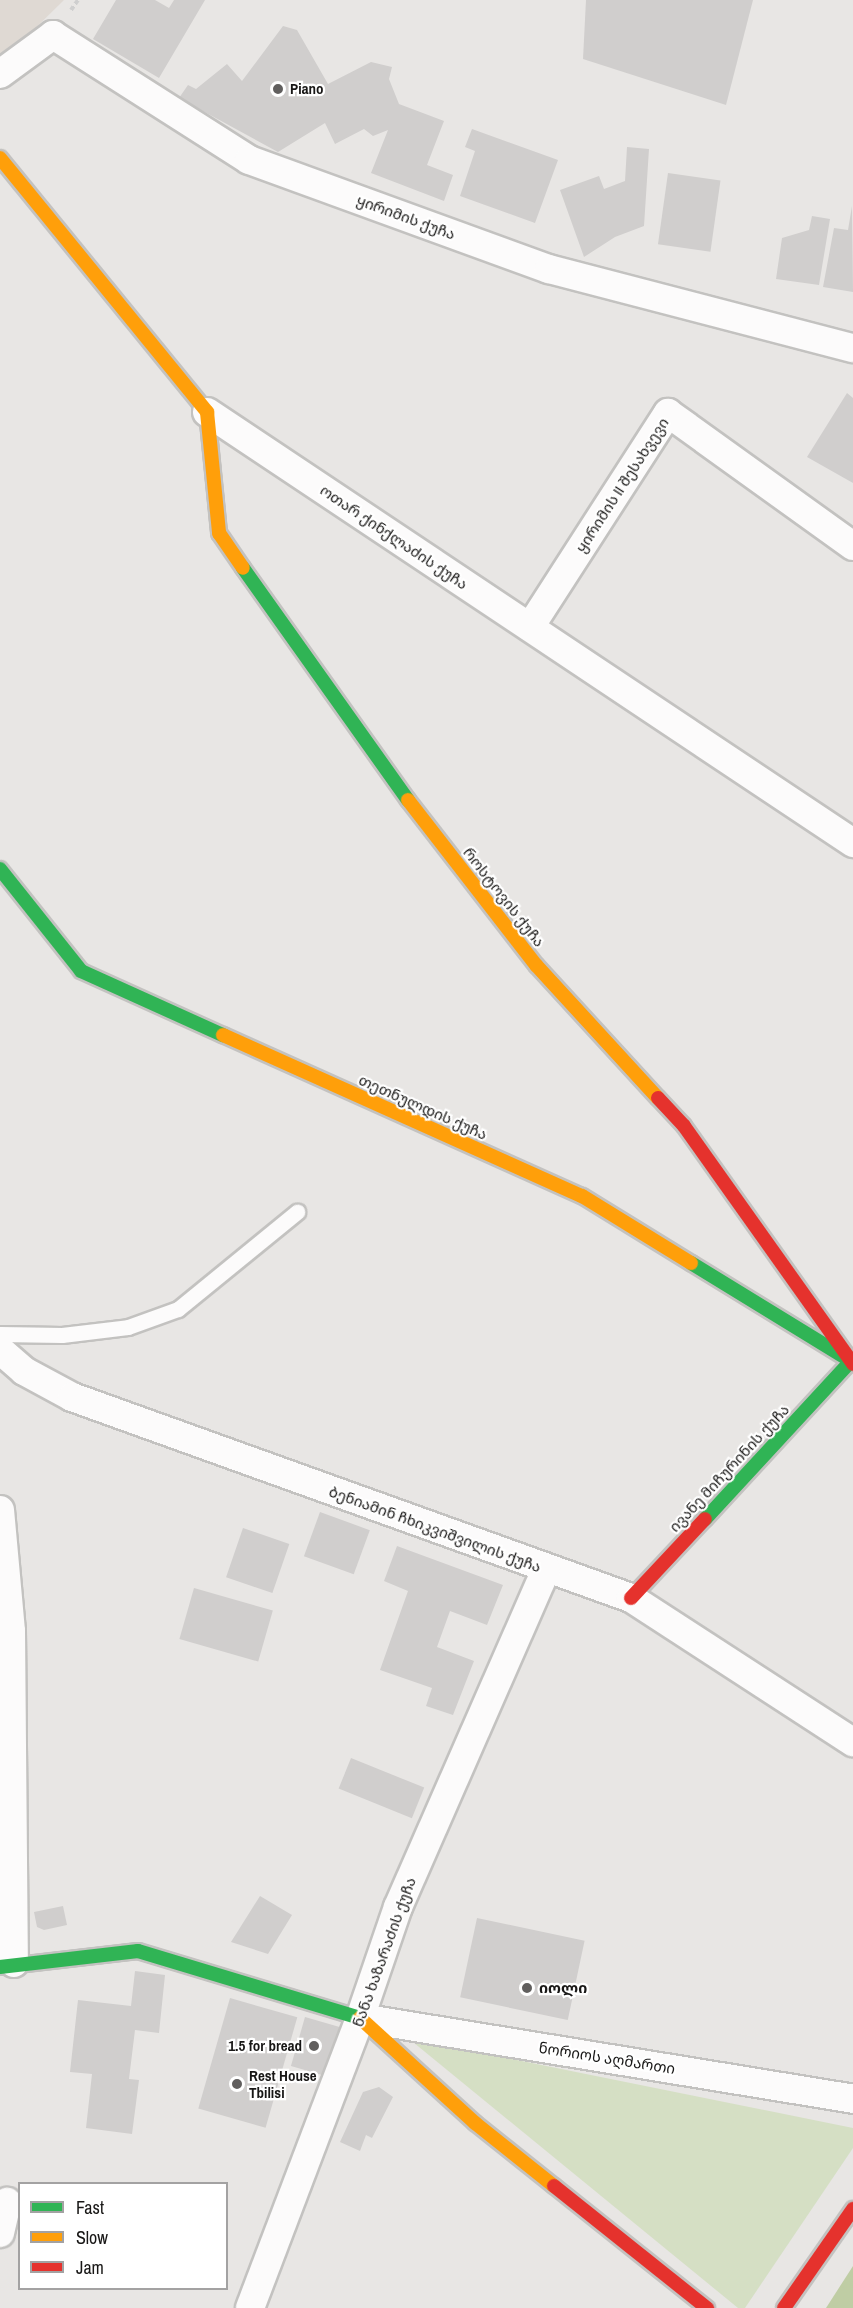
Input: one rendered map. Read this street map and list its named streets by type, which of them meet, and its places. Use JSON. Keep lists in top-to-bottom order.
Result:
{
  "streets": {
    "street": [
      "ყირიმის ქუჩა",
      "ყირიმის II შესახვევი",
      "ოთარ ქინქლაძის ქუჩა",
      "როსტოვის ქუჩა",
      "თეთნულდის ქუჩა",
      "ივანე მიჩურინის ქუჩა",
      "ბენიამინ ჩხიკვიშვილის ქუჩა",
      "ნანა ხაზარაძის ქუჩა",
      "ნორიოს აღმართი"
    ]
  },
  "crossings": [
    ["ყირიმის II შესახვევი", "ოთარ ქინქლაძის ქუჩა"],
    ["ოთარ ქინქლაძის ქუჩა", "როსტოვის ქუჩა"],
    ["როსტოვის ქუჩა", "თეთნულდის ქუჩა"],
    ["როსტოვის ქუჩა", "ივანე მიჩურინის ქუჩა"],
    ["თეთნულდის ქუჩა", "ივანე მიჩურინის ქუჩა"],
    ["ივანე მიჩურინის ქუჩა", "ბენიამინ ჩხიკვიშვილის ქუჩა"],
    ["ბენიამინ ჩხიკვიშვილის ქუჩა", "ნანა ხაზარაძის ქუჩა"],
    ["ნანა ხაზარაძის ქუჩა", "ნორიოს აღმართი"]
  ],
  "places": [
    "Piano",
    "იოლი",
    "1.5 for bread",
    "Rest House Tbilisi"
  ],
  "legend": ["Fast", "Slow", "Jam"]
}
